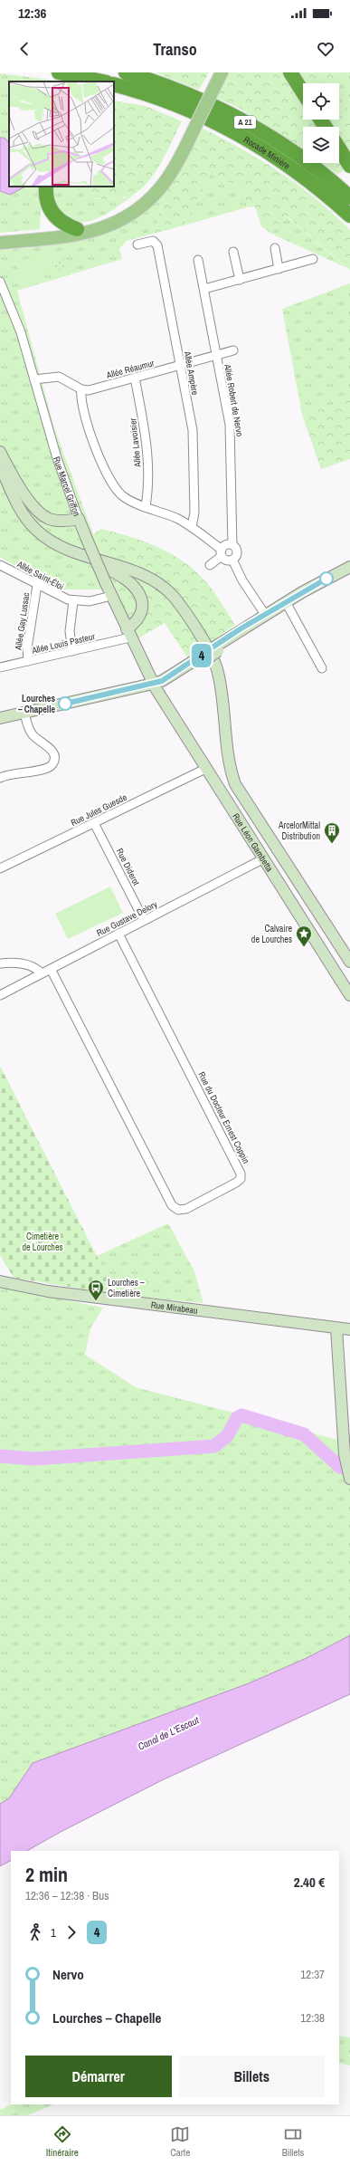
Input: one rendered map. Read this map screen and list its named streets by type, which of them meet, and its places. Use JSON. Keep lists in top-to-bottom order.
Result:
{
  "streets": {
    "highway": ["A 21", "Rocade Minière"],
    "street": [
      "Allée Réaumur",
      "Allée Ampère",
      "Allée Robert de Nervo",
      "Allée Lavoisier",
      "Rue Marcel Griffon",
      "Allée Saint-Éloi",
      "Allée Gay Lussac",
      "Allée Louis Pasteur",
      "Rue Jules Guesde",
      "Rue Léon Gambetta",
      "Rue Diderot",
      "Rue Gustave Delory",
      "Rue du Docteur Ernest Coppin",
      "Rue Mirabeau"
    ]
  },
  "crossings": [
    ["Allée Réaumur", "Allée Ampère"],
    ["Allée Réaumur", "Allée Robert de Nervo"],
    ["Allée Réaumur", "Allée Lavoisier"],
    ["Rue Marcel Griffon", "Allée Saint-Éloi"],
    ["Rue Marcel Griffon", "Allée Louis Pasteur"],
    ["Rue Marcel Griffon", "Rue Léon Gambetta"],
    ["Allée Saint-Éloi", "Allée Gay Lussac"],
    ["Allée Gay Lussac", "Allée Louis Pasteur"],
    ["Rue Jules Guesde", "Rue Léon Gambetta"],
    ["Rue Jules Guesde", "Rue Diderot"],
    ["Rue Léon Gambetta", "Rue Gustave Delory"],
    ["Rue Diderot", "Rue Gustave Delory"],
    ["Rue Gustave Delory", "Rue du Docteur Ernest Coppin"]
  ],
  "water": ["Canal de L'Escaut"],
  "parks": ["Cimetière de Lourches"],
  "places": {
    "other": ["Lourches – Chapelle"],
    "building": ["ArcelorMittal Distribution"],
    "place": ["Calvaire de Lourches"],
    "bus stop": ["Lourches – Cimetière"]
  },
  "lines": ["bus line 4"],
  "page": {
    "status": "12:36",
    "header": "Transo",
    "on_map": "4",
    "heading": ["2 min", "12:36 – 12:38 · Bus", "2.40 €"],
    "legs": ["1", "4"],
    "list": [
      {
        "name": "Nervo",
        "value": "12:37"
      },
      {
        "name": "Lourches – Chapelle",
        "value": "12:38"
      }
    ],
    "buttons": ["Démarrer", "Billets"],
    "tabs": ["Itinéraire", "Carte", "Billets"]
  }
}
